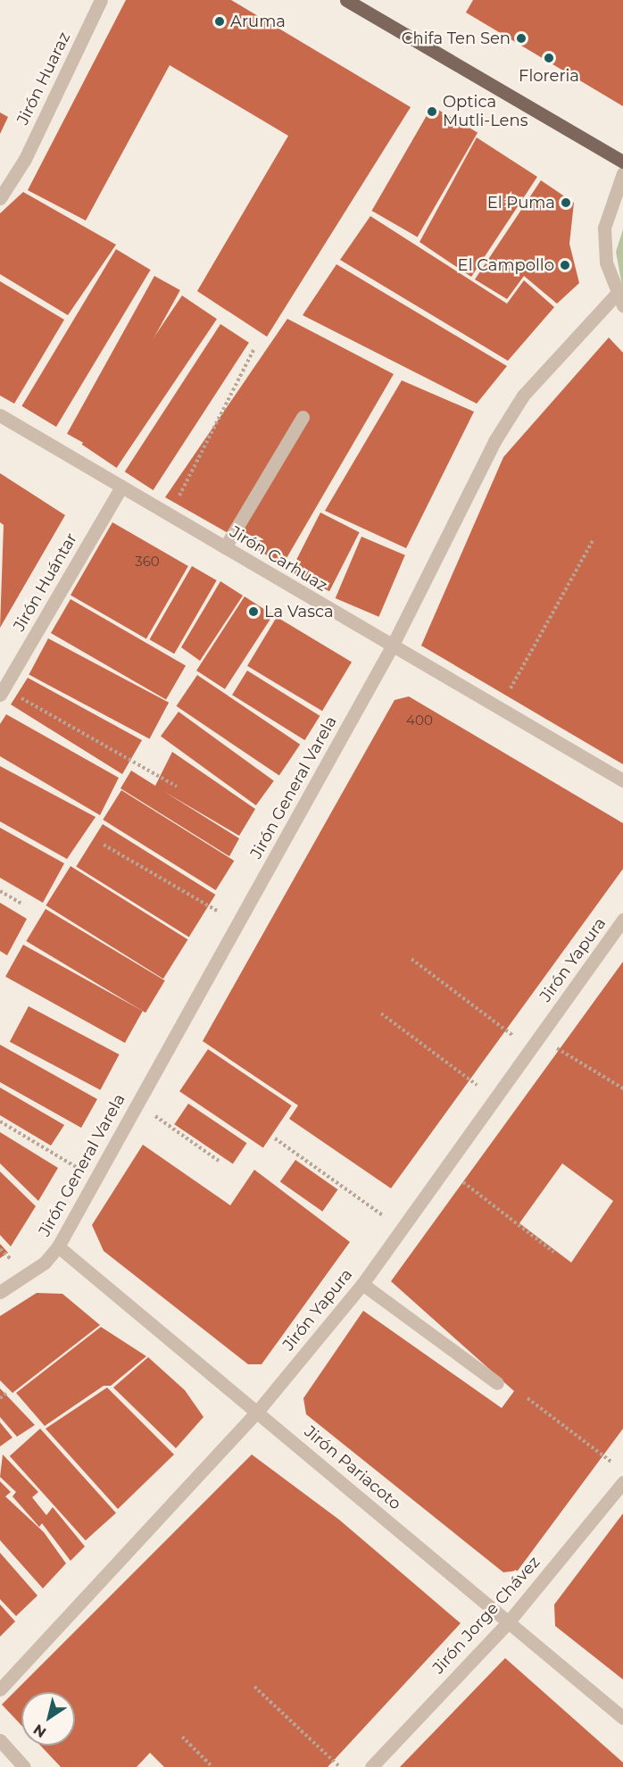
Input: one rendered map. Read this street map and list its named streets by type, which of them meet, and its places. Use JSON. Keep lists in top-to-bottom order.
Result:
{
  "streets": {
    "street": [
      "Jirón Huaraz",
      "Jirón Carhuaz",
      "Jirón Huántar",
      "Jirón General Varela",
      "Jirón Yapura",
      "Jirón Pariacoto",
      "Jirón Jorge Chávez"
    ]
  },
  "crossings": [
    ["Jirón Carhuaz", "Jirón Huántar"],
    ["Jirón Carhuaz", "Jirón General Varela"],
    ["Jirón General Varela", "Jirón Pariacoto"],
    ["Jirón Yapura", "Jirón Pariacoto"],
    ["Jirón Pariacoto", "Jirón Jorge Chávez"]
  ],
  "places": [
    "Aruma",
    "Chifa Ten Sen",
    "Floreria",
    "Optica Mutli-Lens",
    "El Puma",
    "El Campollo",
    "La Vasca"
  ],
  "house_numbers": ["360", "400"],
  "north": "bottom left"
}
